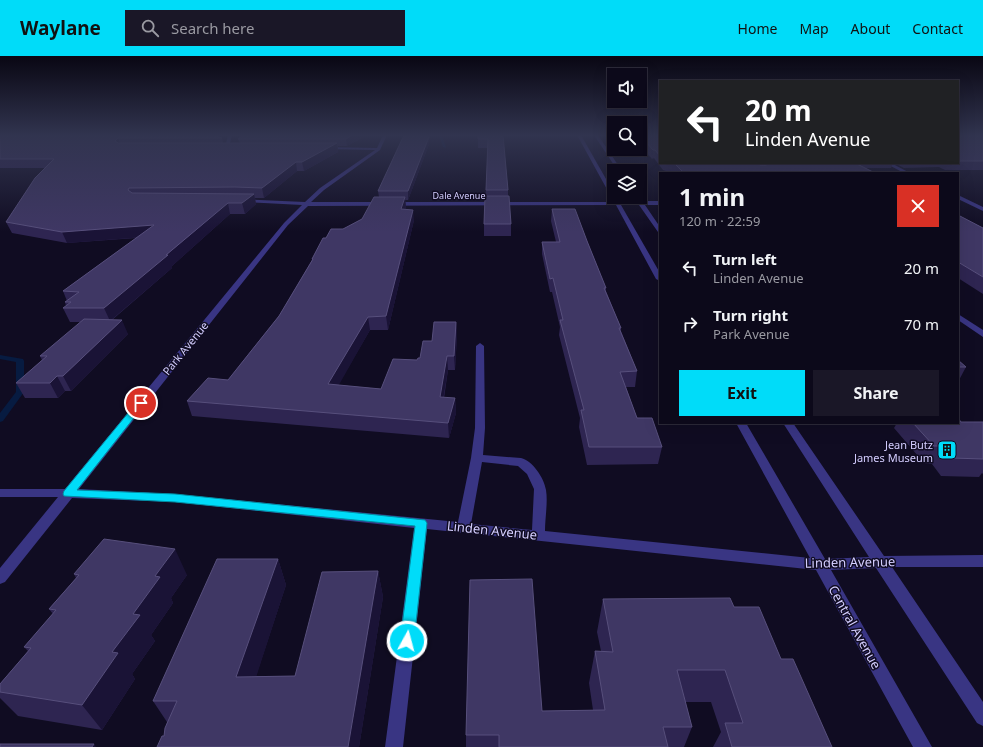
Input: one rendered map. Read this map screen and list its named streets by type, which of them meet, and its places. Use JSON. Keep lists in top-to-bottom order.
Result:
{
  "streets": {
    "street": [
      "Dale Avenue",
      "Park Avenue",
      "Linden Avenue",
      "Central Avenue"
    ]
  },
  "crossings": [
    ["Dale Avenue", "Park Avenue"],
    ["Park Avenue", "Linden Avenue"],
    ["Linden Avenue", "Central Avenue"]
  ],
  "places": {
    "building": ["Jean Butz James Museum"]
  },
  "page": {
    "header": "Waylane",
    "search": "Search here",
    "nav": [
      "Home",
      "Map",
      "About",
      "Contact"
    ],
    "turn": ["20 m", "Linden Avenue"],
    "heading": ["1 min", "120 m · 22:59"],
    "list": [
      {
        "name": "Turn left",
        "note": "Linden Avenue",
        "value": "20 m"
      },
      {
        "name": "Turn right",
        "note": "Park Avenue",
        "value": "70 m"
      }
    ],
    "buttons": ["Exit", "Share"]
  }
}
